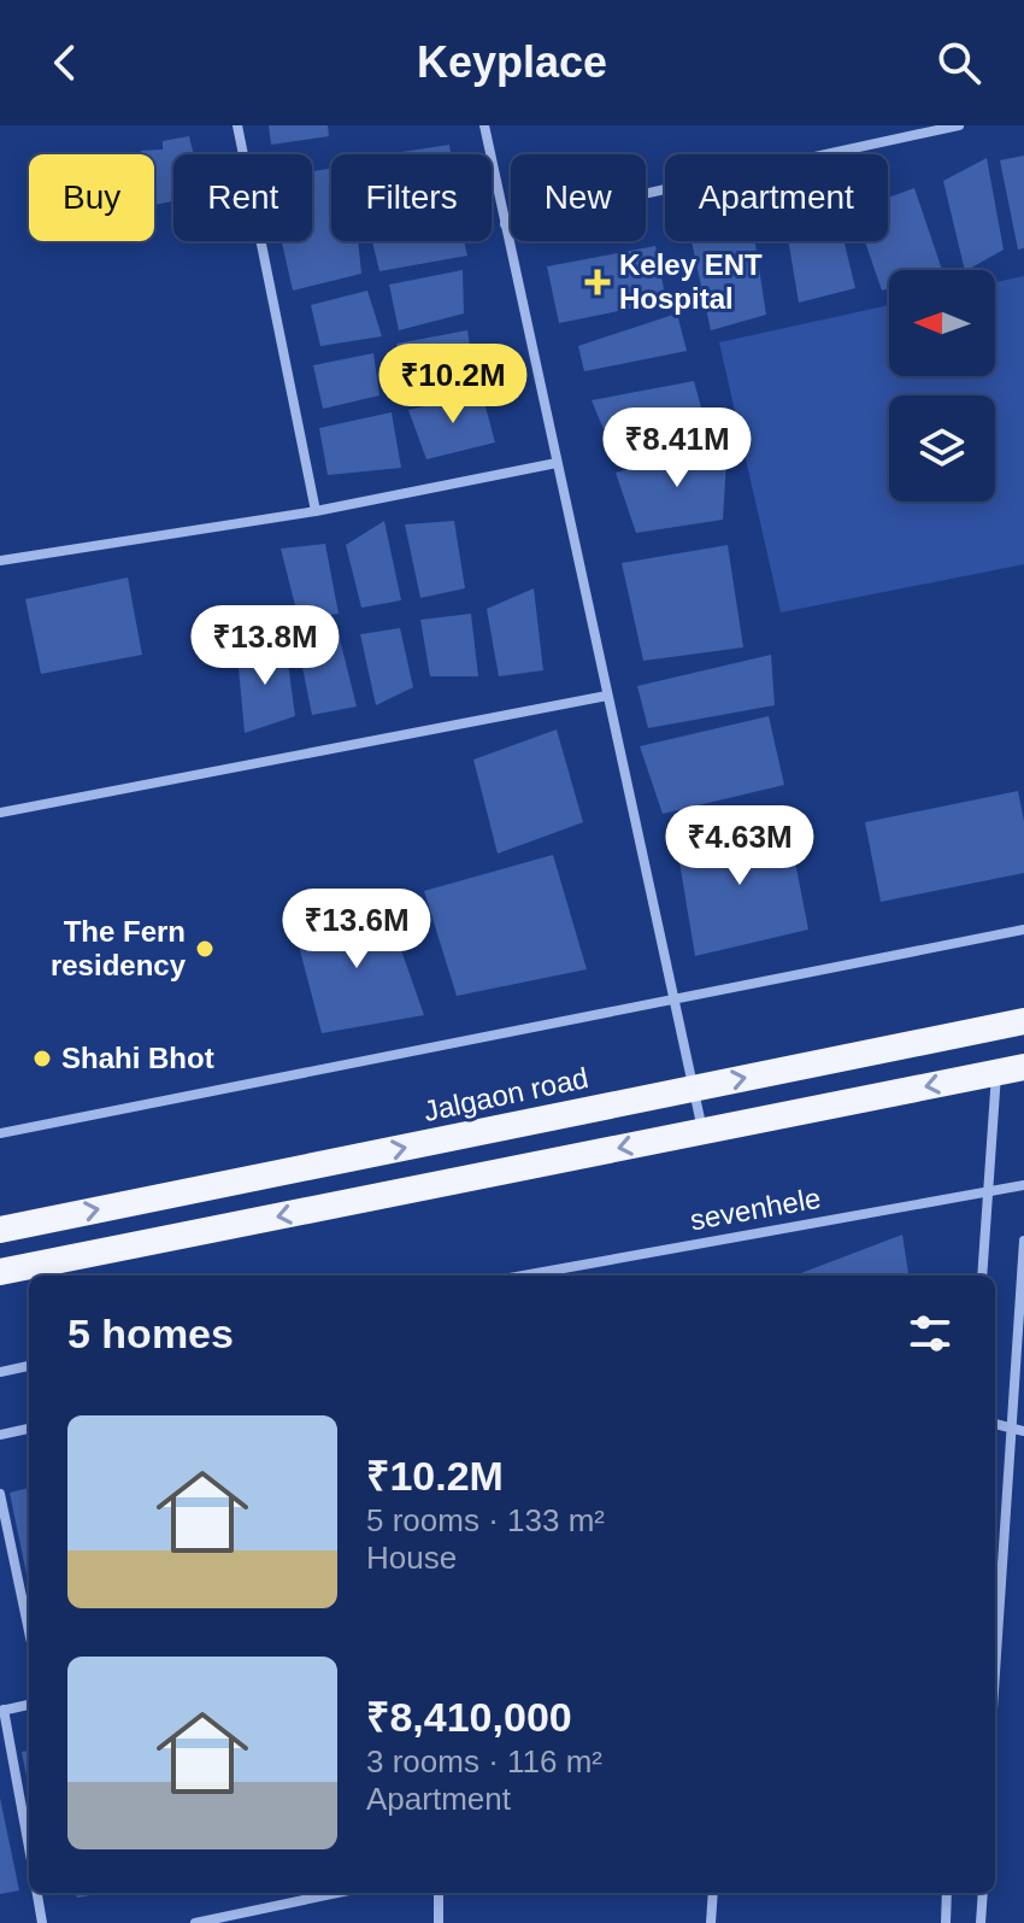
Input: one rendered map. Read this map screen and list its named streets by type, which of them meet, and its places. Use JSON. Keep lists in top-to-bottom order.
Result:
{
  "streets": {
    "highway": ["Jalgaon road"],
    "street": ["sevenhele"]
  },
  "places": {
    "health": ["Keley ENT Hospital"],
    "other": ["The Fern residency", "Shahi Bhot"]
  },
  "north": "left",
  "page": {
    "header": "Keyplace",
    "chip": [
      "Buy",
      "Rent",
      "Filters",
      "New",
      "Apartment"
    ],
    "price": [
      "₹10.2M",
      "₹8.41M",
      "₹13.8M",
      "₹4.63M",
      "₹13.6M"
    ],
    "heading": "5 homes",
    "list": [
      {
        "name": "₹10.2M",
        "note": "5 rooms · 133 m² · House"
      },
      {
        "name": "₹8,410,000",
        "note": "3 rooms · 116 m² · Apartment"
      }
    ]
  }
}
